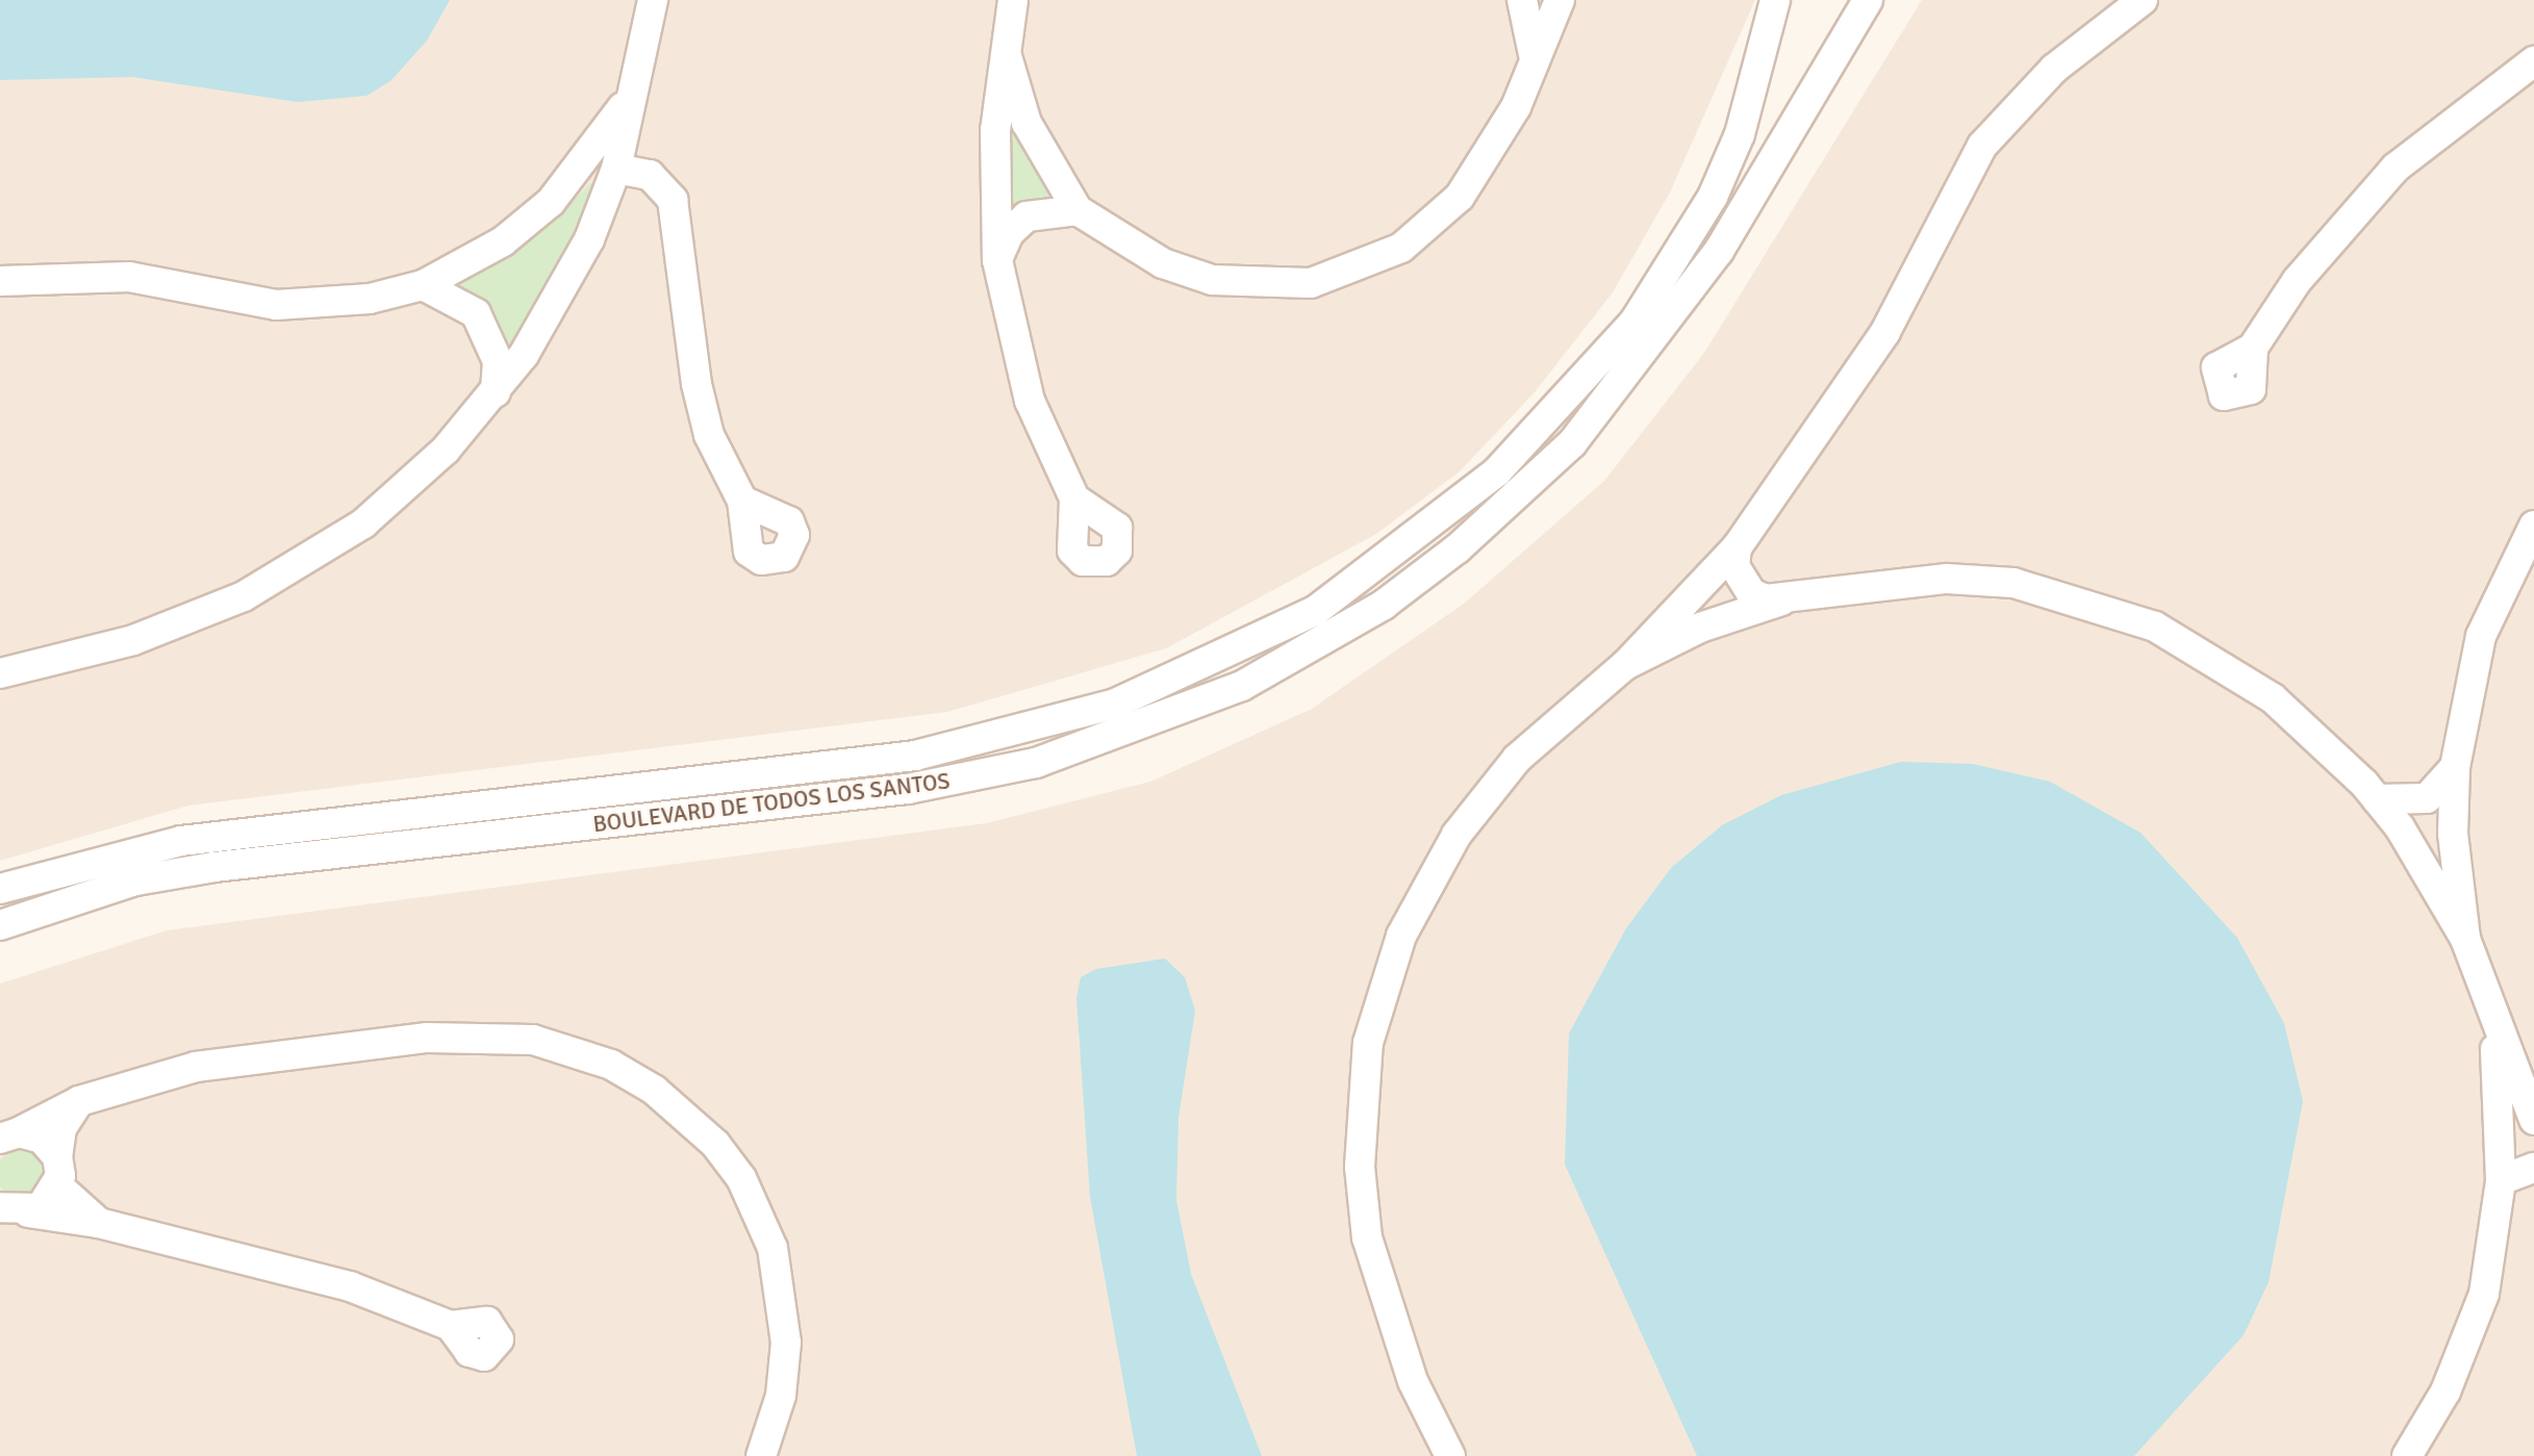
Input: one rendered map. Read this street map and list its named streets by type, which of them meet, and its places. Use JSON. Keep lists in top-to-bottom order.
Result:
{
  "streets": {
    "street": ["BOULEVARD DE TODOS LOS SANTOS"]
  }
}
